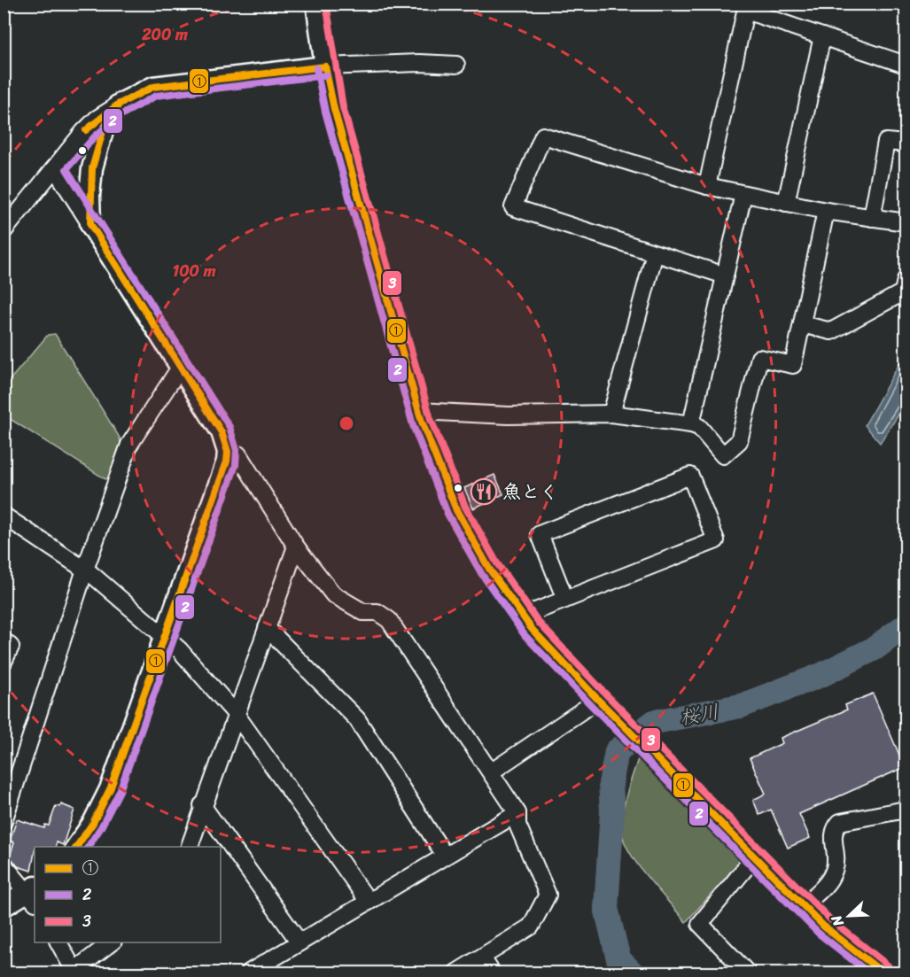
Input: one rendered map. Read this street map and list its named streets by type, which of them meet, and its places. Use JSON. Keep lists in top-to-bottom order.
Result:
{
  "water": ["桜川"],
  "places": {
    "restaurant": ["魚とく"]
  },
  "lines": ["transit line 3", "transit line ①", "transit line 2"],
  "legend": ["①", "2", "3"],
  "north": "bottom left",
  "rings": ["200 m", "100 m"]
}
